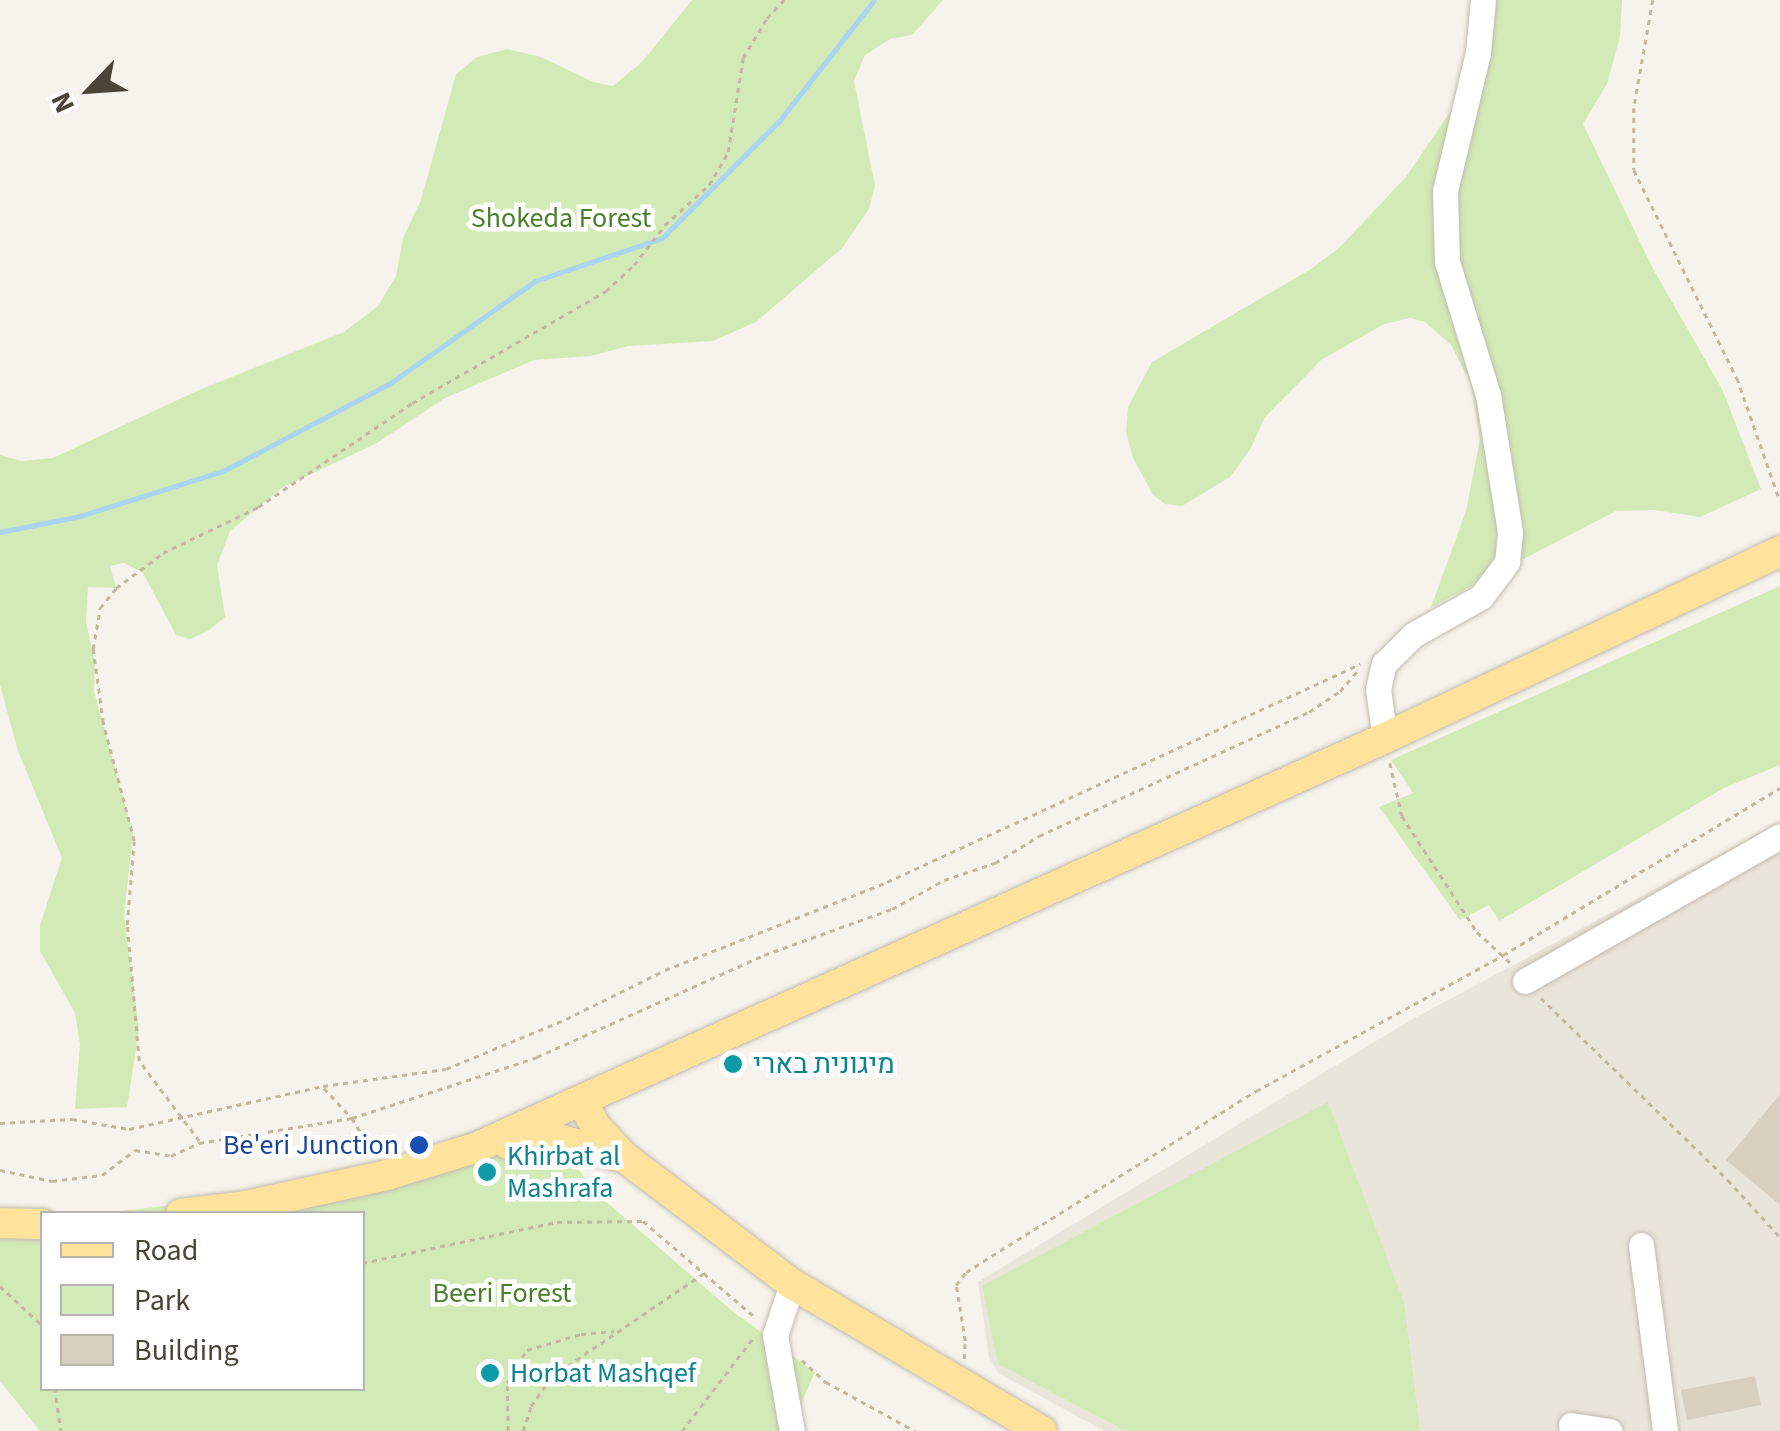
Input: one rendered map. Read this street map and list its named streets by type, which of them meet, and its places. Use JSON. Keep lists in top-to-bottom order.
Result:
{
  "parks": ["Shokeda Forest", "Beeri Forest"],
  "places": [
    "מיגונית בארי",
    "Be'eri Junction",
    "Khirbat al Mashrafa",
    "Horbat Mashqef"
  ],
  "legend": ["Road", "Park", "Building"],
  "north": "bottom left"
}
